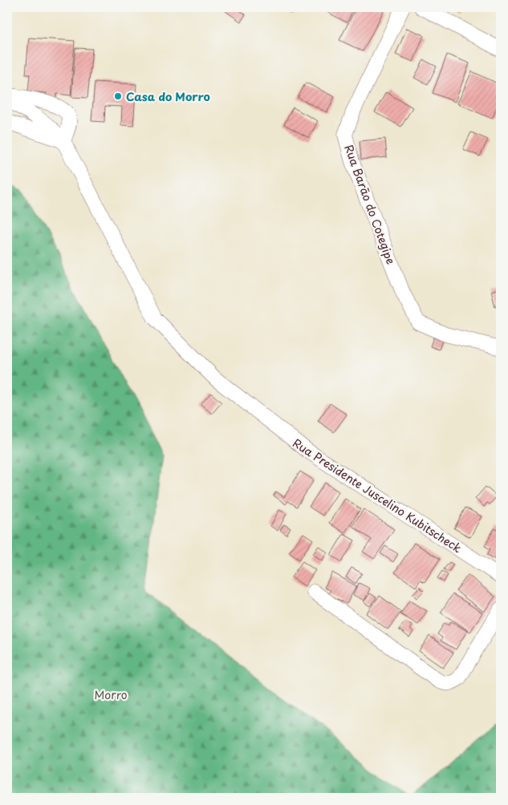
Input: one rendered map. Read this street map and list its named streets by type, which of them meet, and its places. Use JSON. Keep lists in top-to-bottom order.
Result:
{
  "streets": {
    "street": ["Rua Barão do Cotegipe", "Rua Presidente Juscelino Kubitscheck"]
  },
  "parks": ["Morro"],
  "places": ["Casa do Morro"]
}
